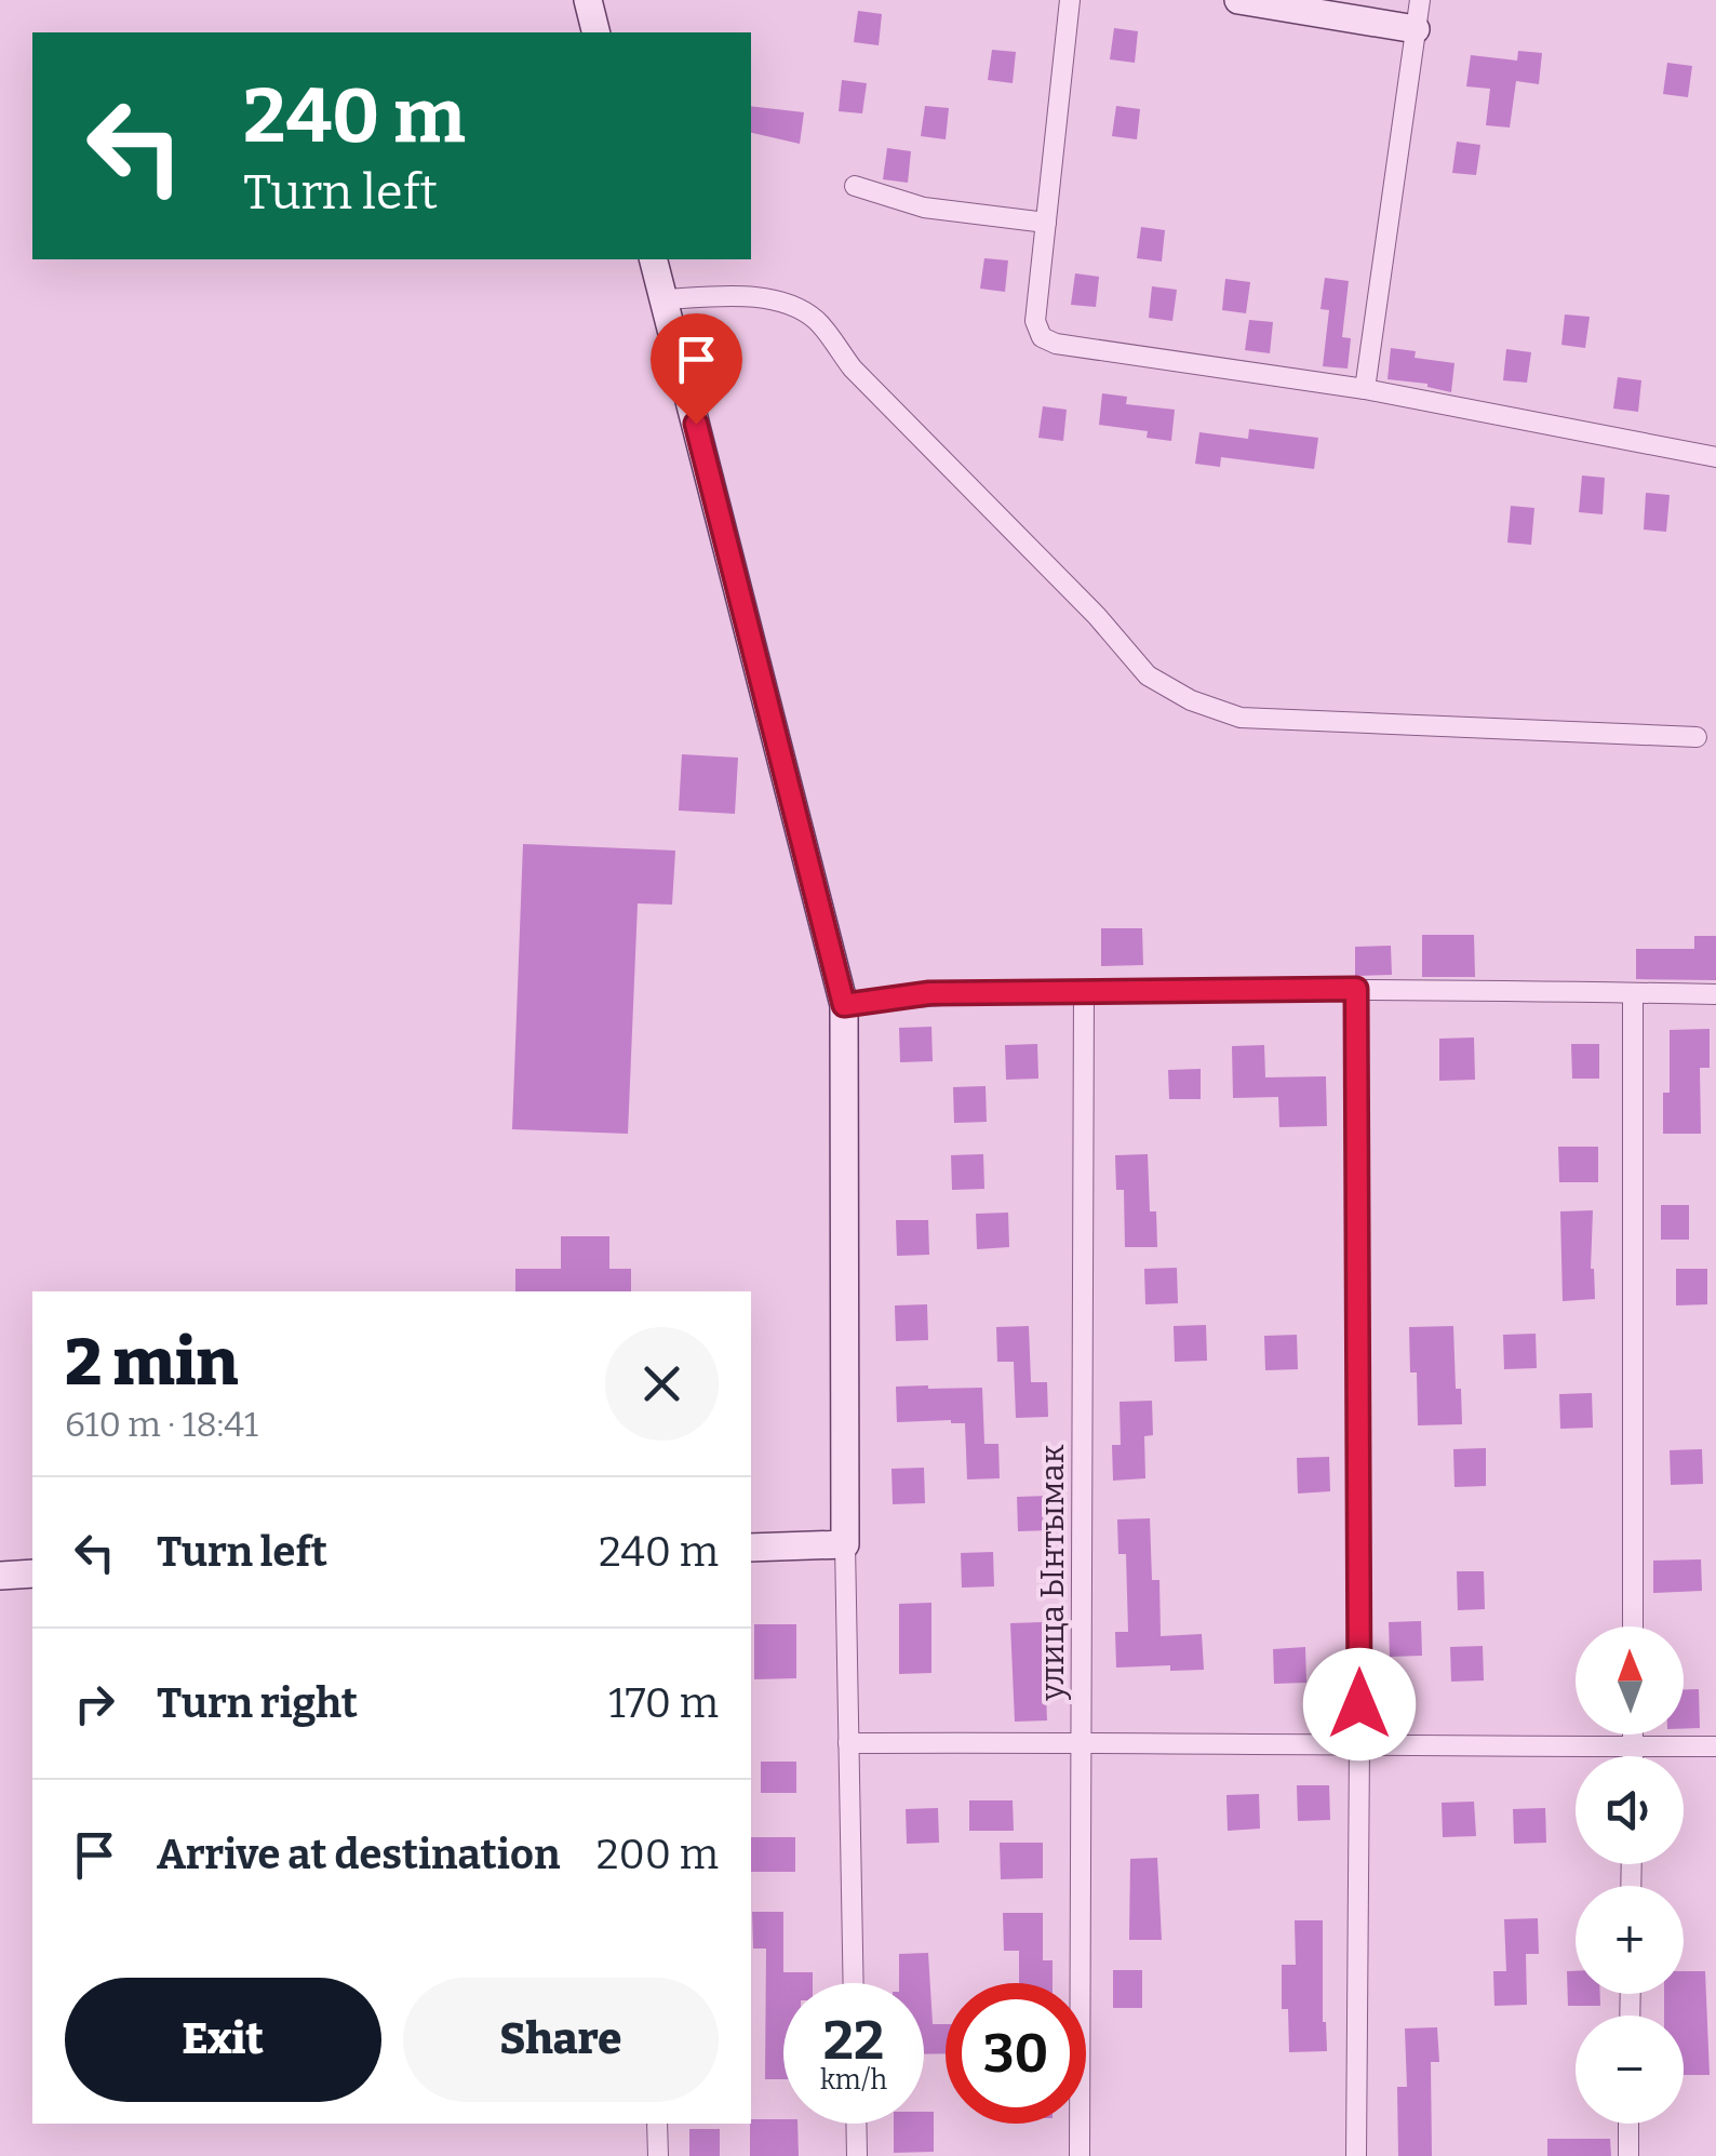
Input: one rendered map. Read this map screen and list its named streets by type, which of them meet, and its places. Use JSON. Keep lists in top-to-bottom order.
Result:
{
  "streets": {
    "street": ["улица Ынтымак"]
  },
  "north": "top",
  "page": {
    "turn": ["240 m", "Turn left"],
    "heading": ["2 min", "610 m · 18:41"],
    "list": [
      {
        "name": "Turn left",
        "value": "240 m"
      },
      {
        "name": "Turn right",
        "value": "170 m"
      },
      {
        "name": "Arrive at destination",
        "value": "200 m"
      }
    ],
    "map_buttons": ["+", "−"],
    "buttons": ["Exit", "Share"],
    "speed": "22 km/h",
    "limit": "30"
  }
}
